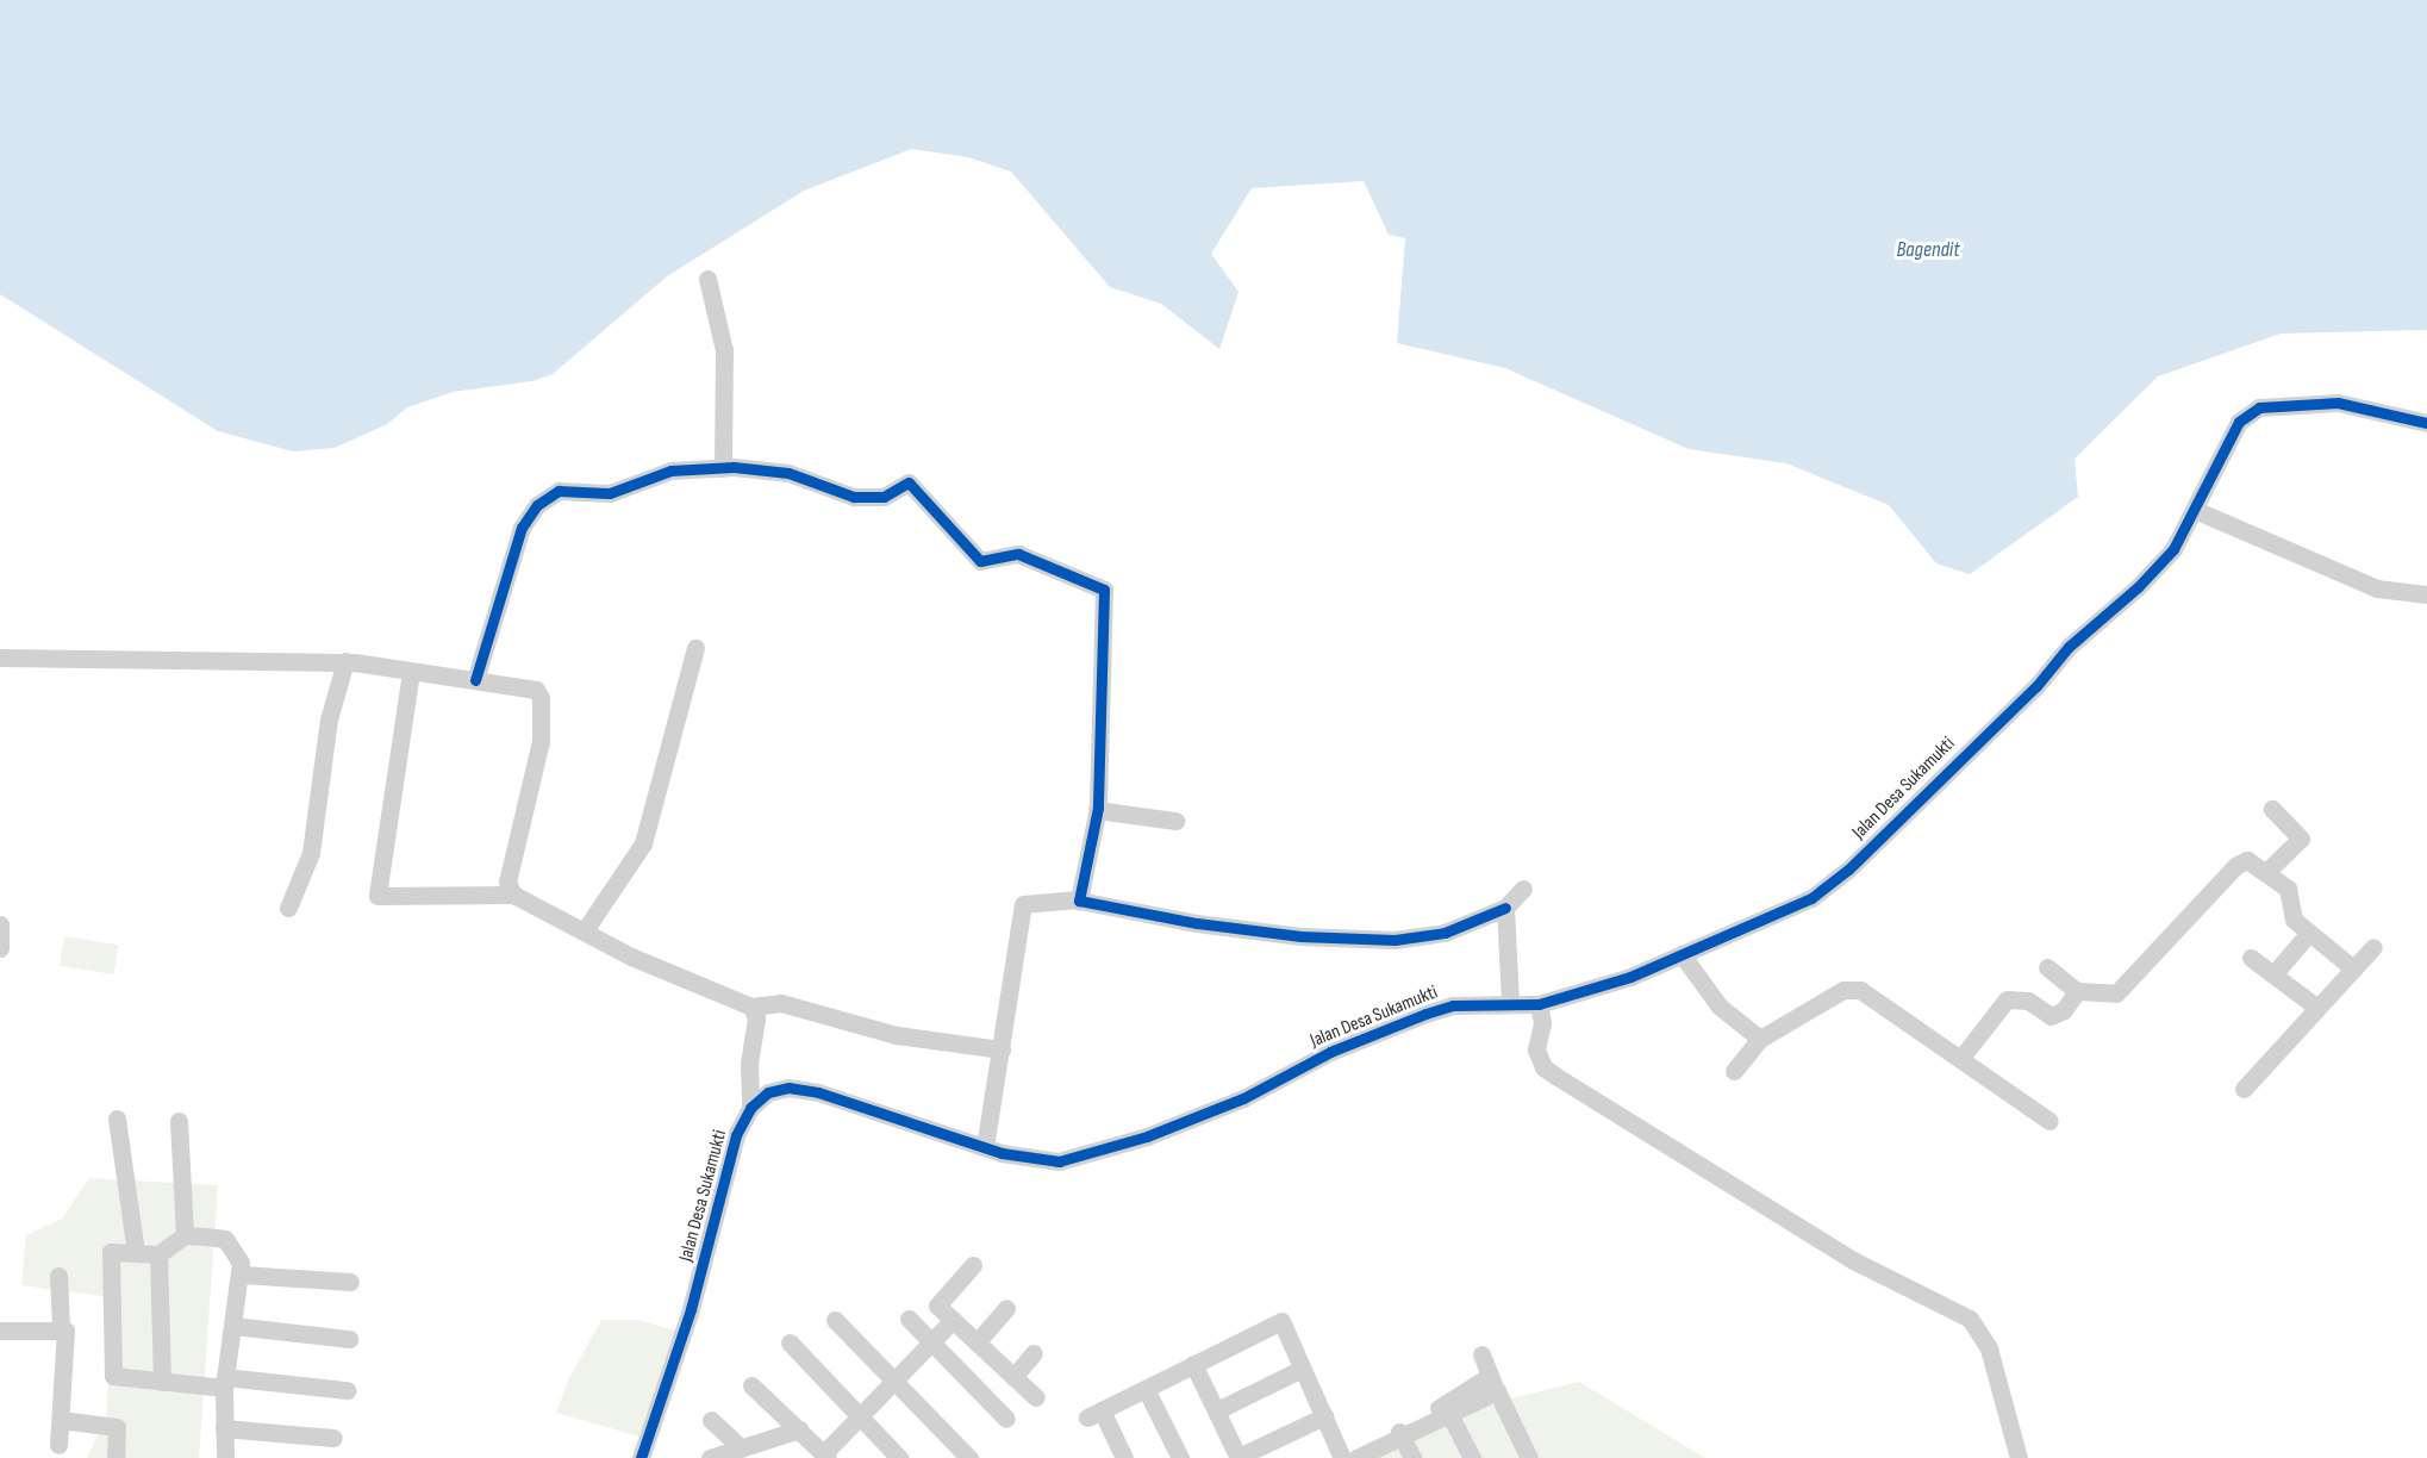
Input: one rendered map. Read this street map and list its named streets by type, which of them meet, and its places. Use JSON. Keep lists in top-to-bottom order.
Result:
{
  "streets": {
    "street": ["Jalan Desa Sukamukti"]
  },
  "water": ["Bagendit"]
}
